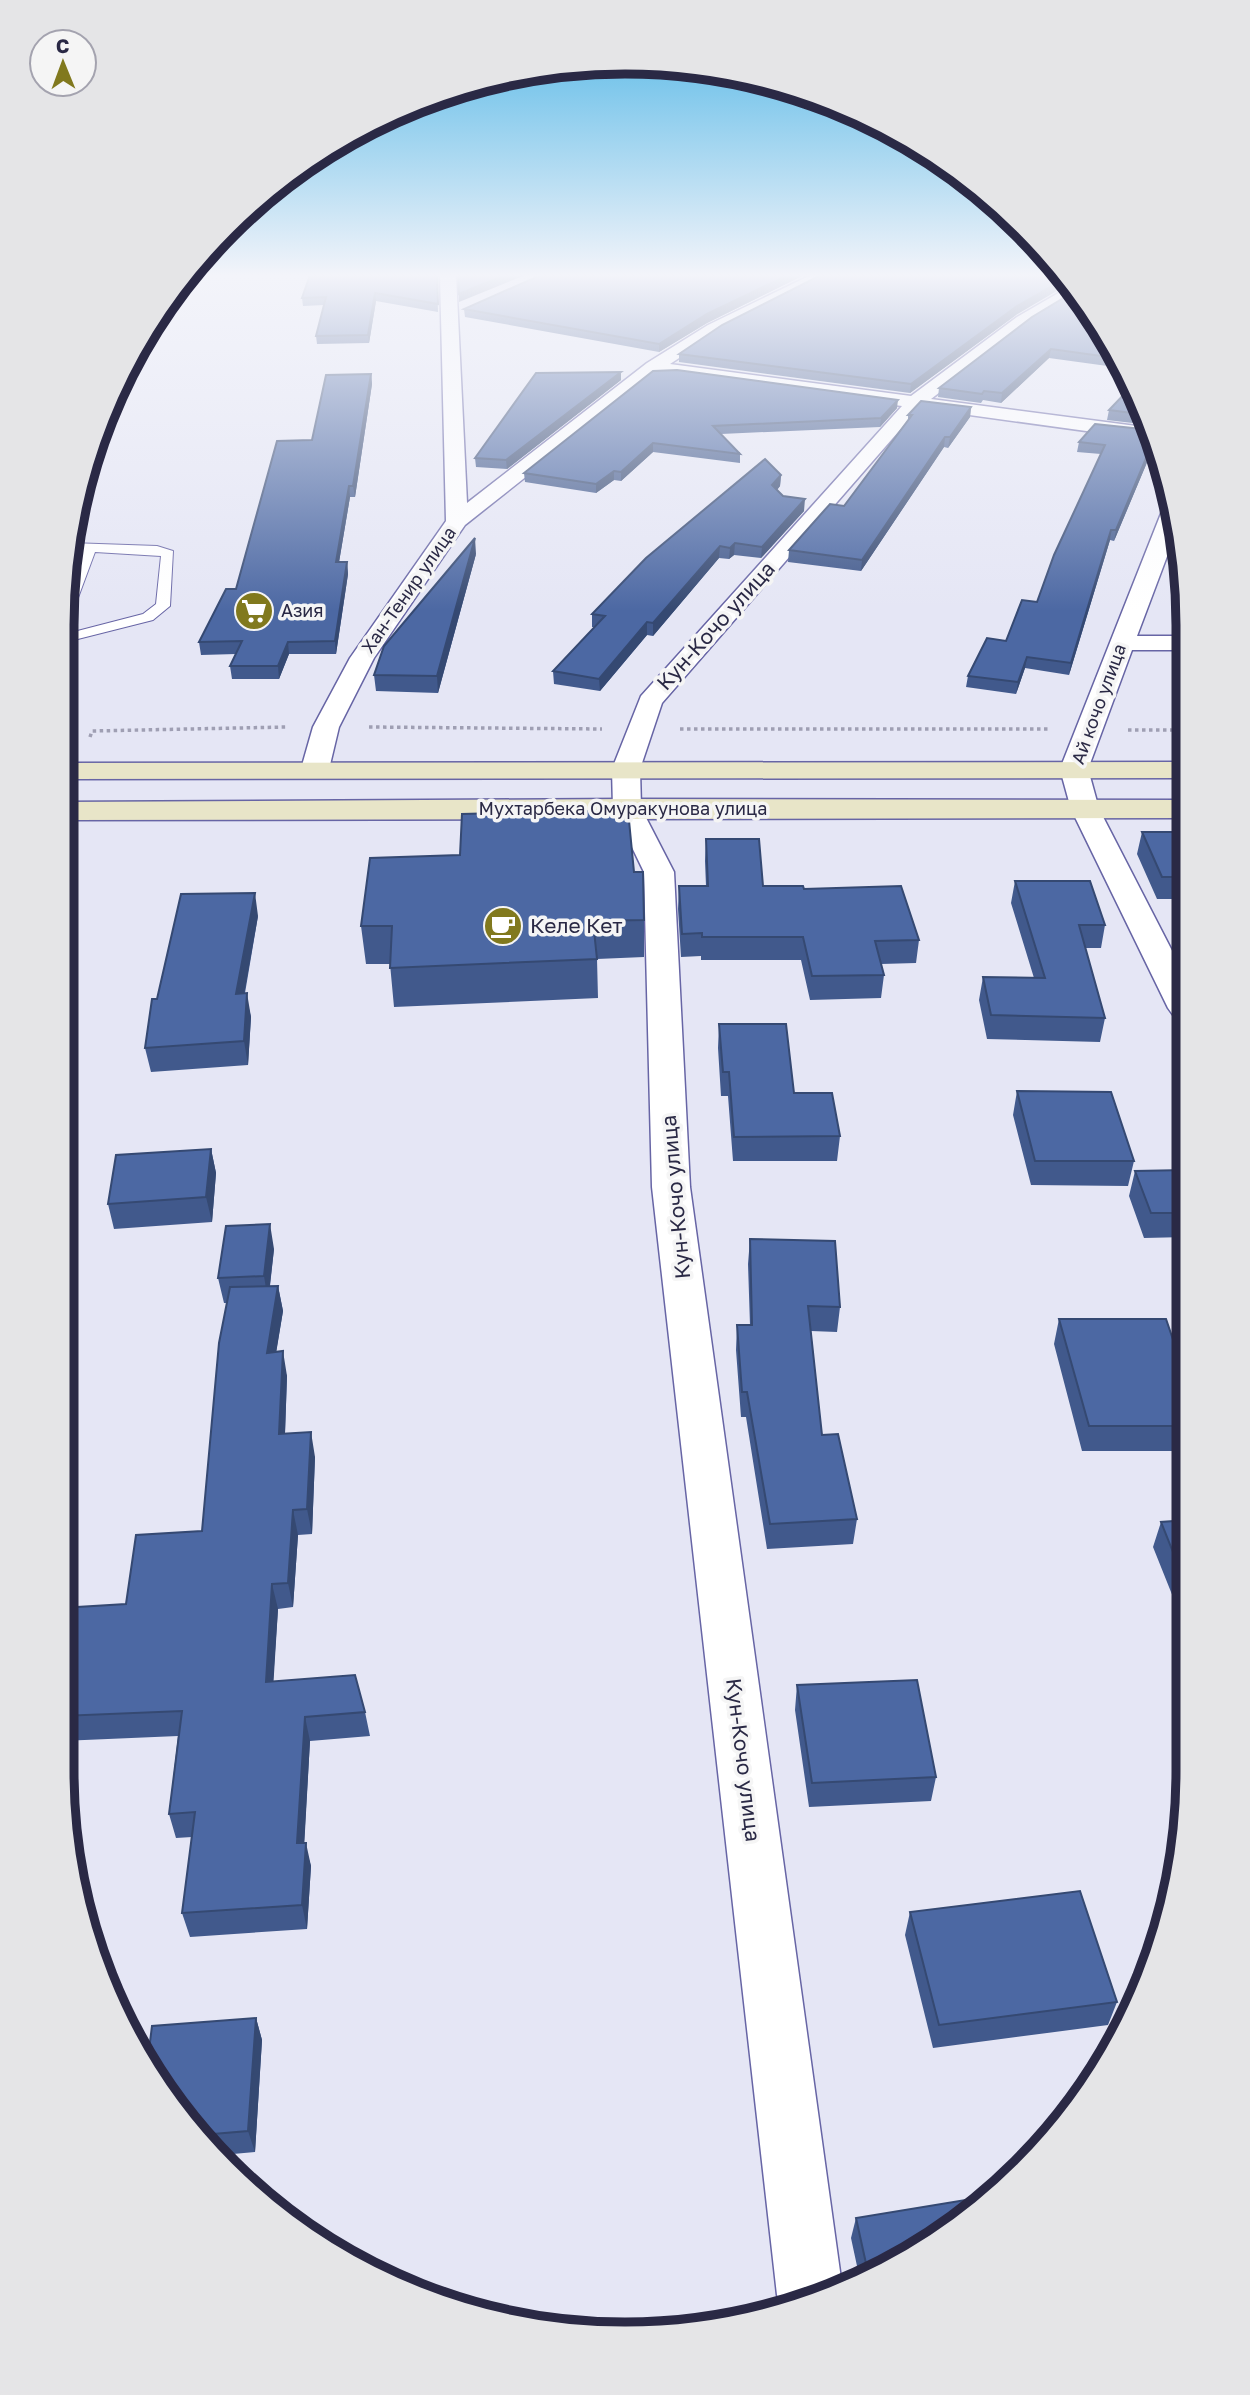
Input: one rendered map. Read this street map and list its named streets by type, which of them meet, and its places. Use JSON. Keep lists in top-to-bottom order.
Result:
{
  "streets": {
    "main road": ["Мухтарбека Омуракунова улица"],
    "street": ["Хан-Тенир улица", "Кун-Кочо улица", "Ай кочо улица"]
  },
  "crossings": [
    ["Хан-Тенир улица", "Мухтарбека Омуракунова улица"],
    ["Кун-Кочо улица", "Мухтарбека Омуракунова улица"],
    ["Ай кочо улица", "Мухтарбека Омуракунова улица"]
  ],
  "places": {
    "supermarket": ["Азия"],
    "cafe": ["Келе Кет"]
  },
  "north": "top"
}
